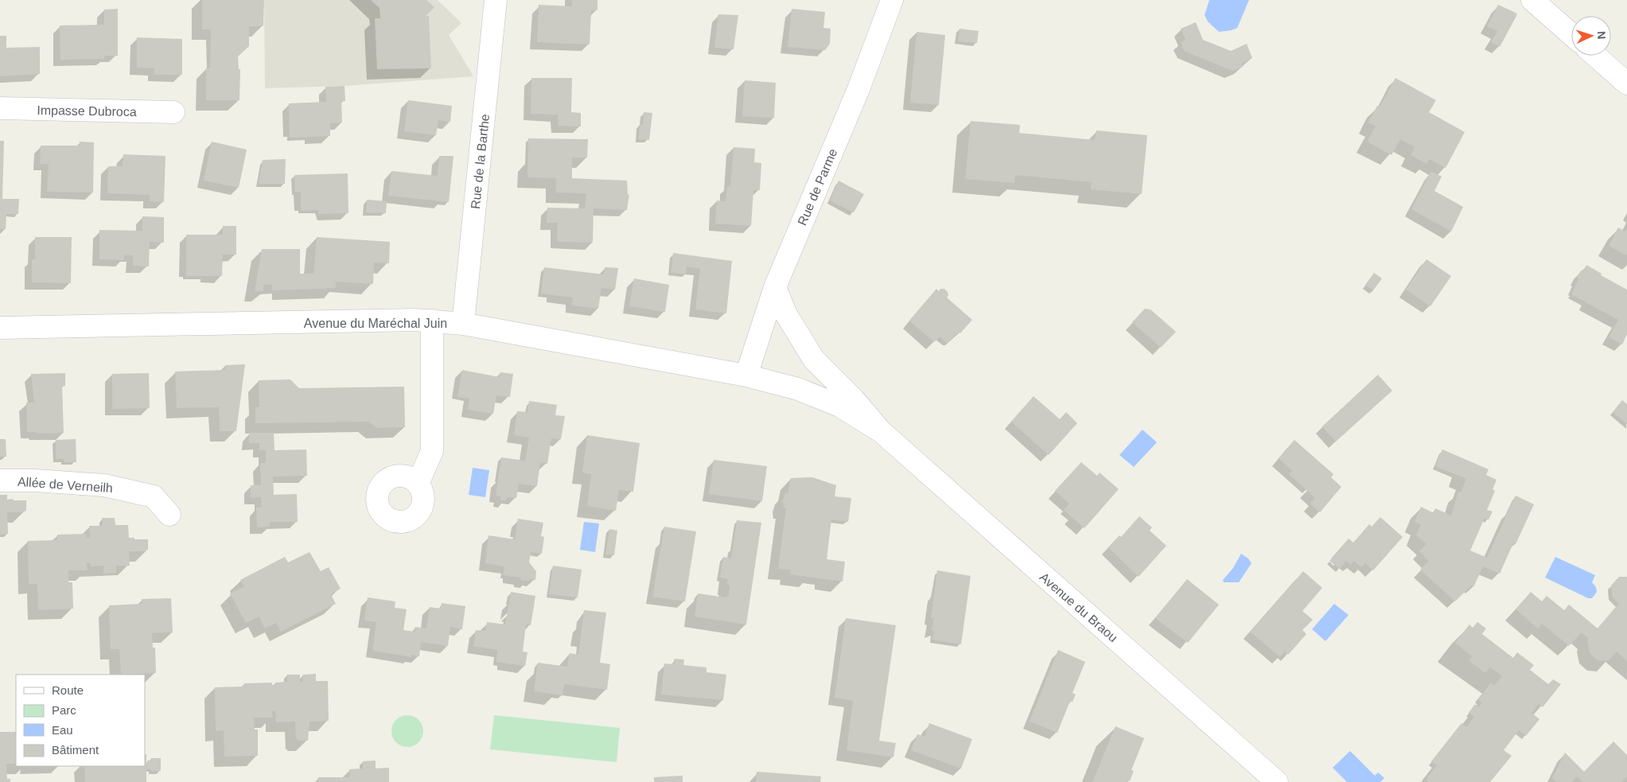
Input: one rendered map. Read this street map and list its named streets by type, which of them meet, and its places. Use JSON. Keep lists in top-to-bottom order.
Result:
{
  "streets": {
    "street": [
      "Impasse Dubroca",
      "Rue de la Barthe",
      "Rue de Parme",
      "Avenue du Maréchal Juin",
      "Allée de Verneilh",
      "Avenue du Braou"
    ]
  },
  "crossings": [
    ["Rue de la Barthe", "Avenue du Maréchal Juin"],
    ["Rue de Parme", "Avenue du Maréchal Juin"],
    ["Rue de Parme", "Avenue du Braou"],
    ["Avenue du Maréchal Juin", "Avenue du Braou"]
  ],
  "legend": [
    "Route",
    "Parc",
    "Eau",
    "Bâtiment"
  ],
  "north": "right"
}
